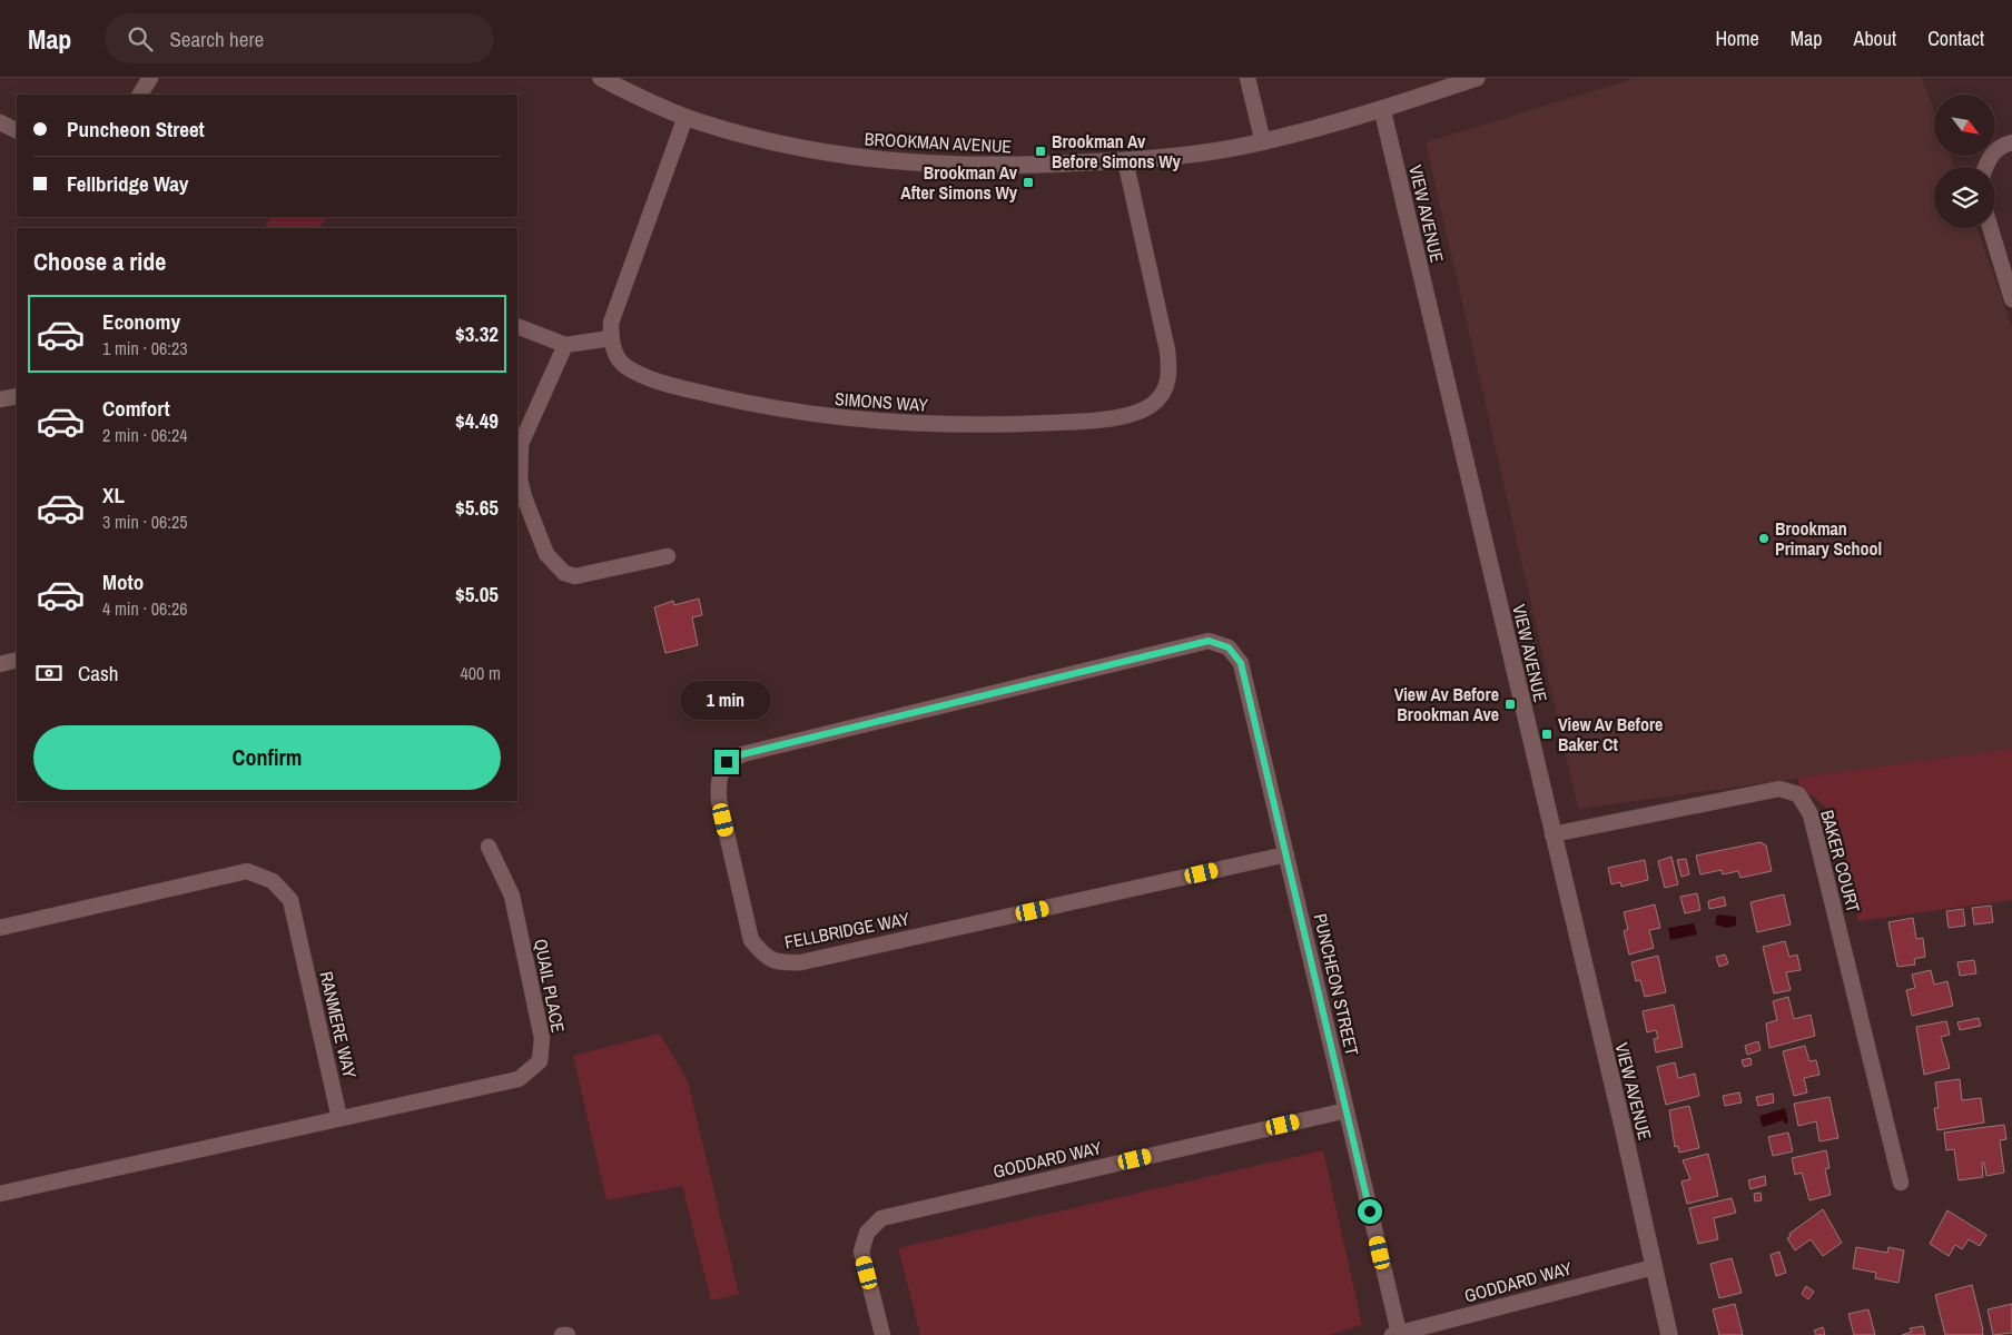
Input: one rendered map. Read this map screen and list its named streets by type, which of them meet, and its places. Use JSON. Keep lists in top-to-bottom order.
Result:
{
  "streets": {
    "street": [
      "BROOKMAN AVENUE",
      "VIEW AVENUE",
      "SIMONS WAY",
      "BAKER COURT",
      "FELLBRIDGE WAY",
      "PUNCHEON STREET",
      "QUAIL PLACE",
      "RANMERE WAY",
      "GODDARD WAY"
    ]
  },
  "crossings": [
    ["BROOKMAN AVENUE", "VIEW AVENUE"],
    ["BROOKMAN AVENUE", "SIMONS WAY"],
    ["VIEW AVENUE", "BAKER COURT"],
    ["VIEW AVENUE", "GODDARD WAY"],
    ["FELLBRIDGE WAY", "PUNCHEON STREET"],
    ["PUNCHEON STREET", "GODDARD WAY"],
    ["QUAIL PLACE", "RANMERE WAY"]
  ],
  "places": {
    "transit": [
      "Brookman Av Before Simons Wy",
      "Brookman Av After Simons Wy",
      "View Av Before Brookman Ave",
      "View Av Before Baker Ct"
    ],
    "other": ["Brookman Primary School"]
  },
  "north": "bottom right",
  "page": {
    "header": "Map",
    "search": "Search here",
    "nav": [
      "Home",
      "Map",
      "About",
      "Contact"
    ],
    "banner": ["Puncheon Street", "Fellbridge Way"],
    "heading": "Choose a ride",
    "list": [
      {
        "name": "Economy",
        "note": "1 min · 06:23",
        "value": "$3.32"
      },
      {
        "name": "Comfort",
        "note": "2 min · 06:24",
        "value": "$4.49"
      },
      {
        "name": "XL",
        "note": "3 min · 06:25",
        "value": "$5.65"
      },
      {
        "name": "Moto",
        "note": "4 min · 06:26",
        "value": "$5.05"
      }
    ],
    "pay": ["Cash", "400 m"],
    "bubble": "1 min",
    "buttons": "Confirm"
  }
}
